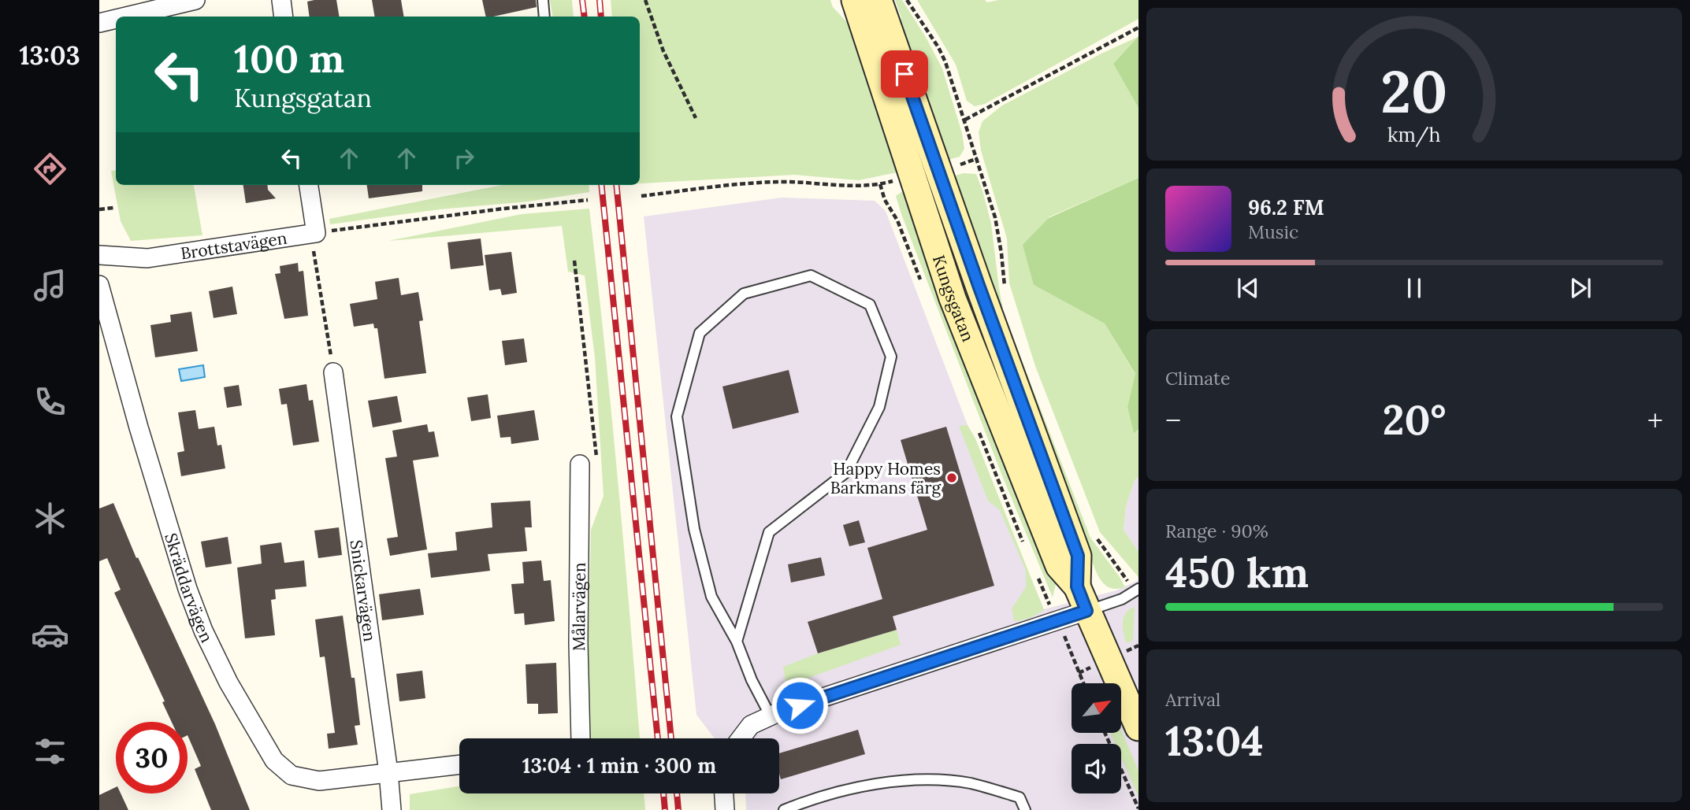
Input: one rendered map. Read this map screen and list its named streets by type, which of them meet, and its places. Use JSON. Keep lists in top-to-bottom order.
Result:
{
  "streets": {
    "main road": ["Kungsgatan"],
    "street": [
      "Brottstavägen",
      "Skräddarvägen",
      "Snickarvägen",
      "Målarvägen"
    ]
  },
  "crossings": [
    ["Skräddarvägen", "Snickarvägen"]
  ],
  "places": ["Happy Homes Barkmans färg"],
  "north": "top right",
  "page": {
    "tabs": "13:03",
    "turn": ["100 m", "Kungsgatan"],
    "song": ["96.2 FM", "Music"],
    "tile": [
      "Climate",
      ["Range · 90%", "450 km"],
      ["Arrival", "13:04"]
    ],
    "heat": ["−", "20°", "+"],
    "limit": "30",
    "trip": "13:04 · 1 min · 300 m",
    "gauge": ["20", "km/h"]
  }
}
